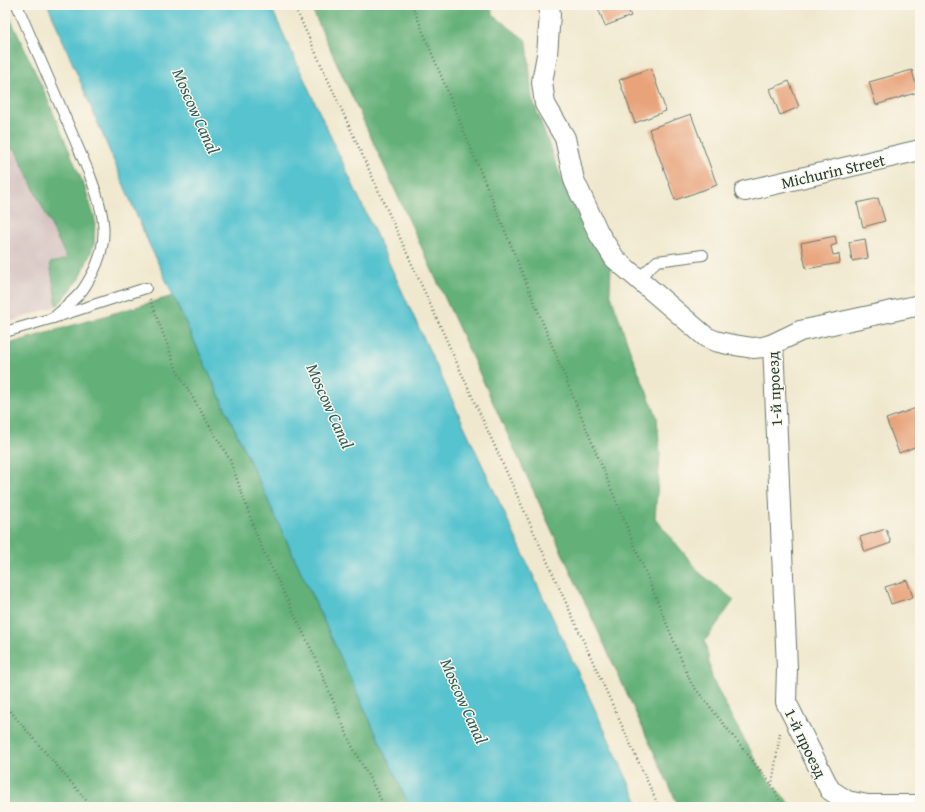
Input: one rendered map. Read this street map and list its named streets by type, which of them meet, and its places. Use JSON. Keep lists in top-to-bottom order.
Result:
{
  "streets": {
    "street": ["Michurin Street", "1-й проезд"]
  },
  "water": ["Moscow Canal"]
}
